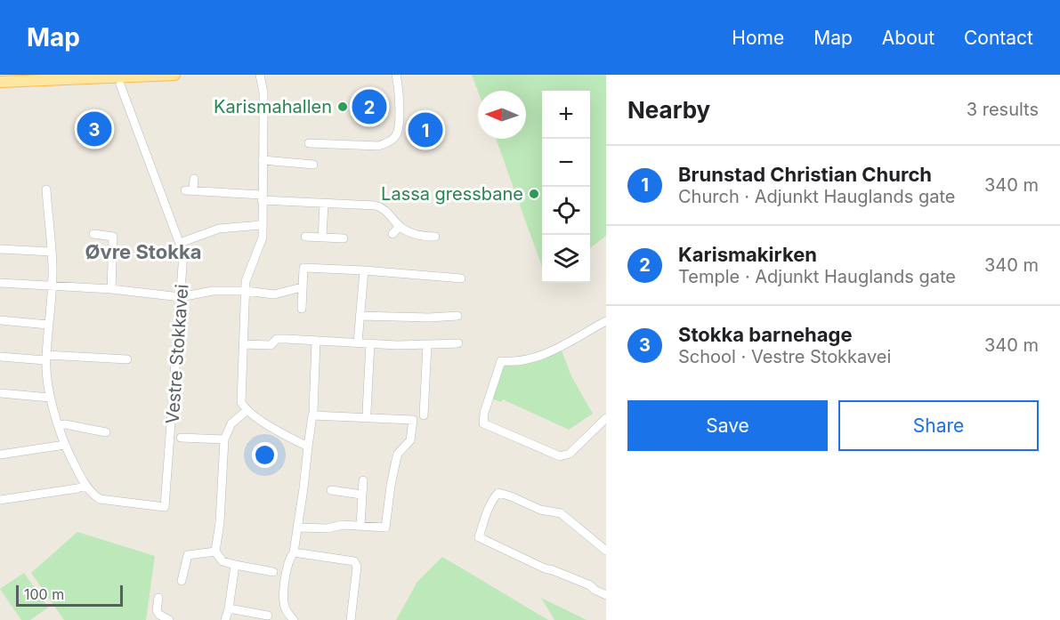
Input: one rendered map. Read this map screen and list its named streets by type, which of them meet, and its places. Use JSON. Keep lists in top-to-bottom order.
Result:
{
  "streets": {
    "street": ["Vestre Stokkavei"]
  },
  "districts": ["Øvre Stokka"],
  "places": ["Karismahallen", "Lassa gressbane"],
  "scale_bar": "100 m",
  "north": "left",
  "page": {
    "header": "Map",
    "nav": [
      "Home",
      "Map",
      "About",
      "Contact"
    ],
    "heading": ["Nearby", "3 results"],
    "pins": ["2", "3", "1"],
    "map_buttons": ["+", "−"],
    "list": [
      {
        "mark": "1",
        "name": "Brunstad Christian Church",
        "note": "Church · Adjunkt Hauglands gate",
        "value": "340 m"
      },
      {
        "mark": "2",
        "name": "Karismakirken",
        "note": "Temple · Adjunkt Hauglands gate",
        "value": "340 m"
      },
      {
        "mark": "3",
        "name": "Stokka barnehage",
        "note": "School · Vestre Stokkavei",
        "value": "340 m"
      }
    ],
    "buttons": ["Save", "Share"],
    "scale": "100 m"
  }
}
